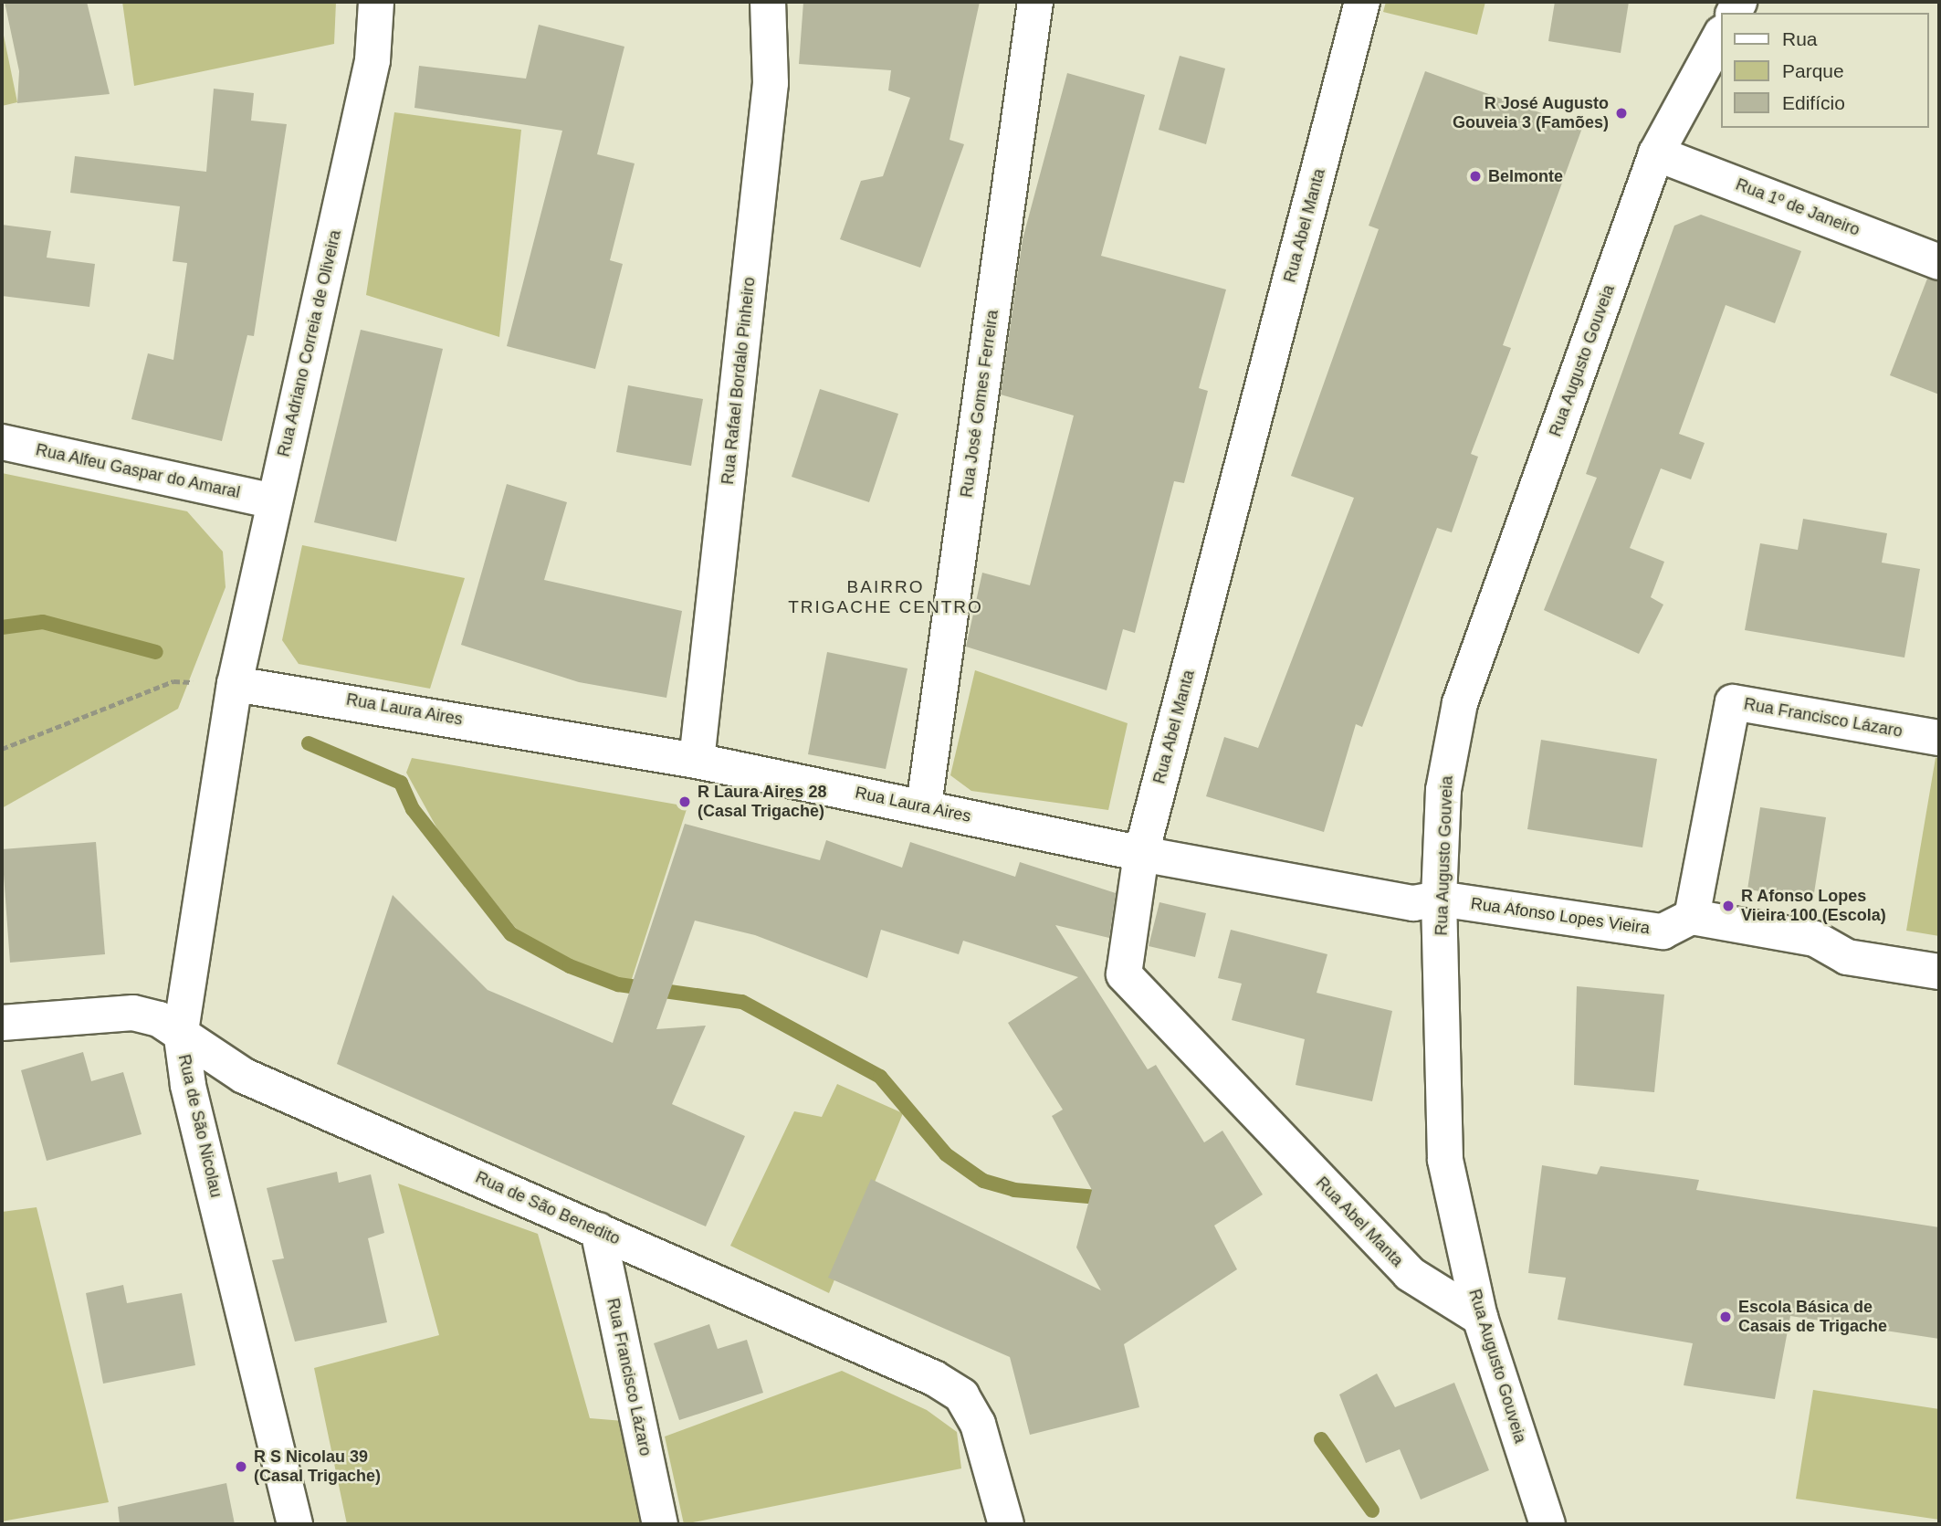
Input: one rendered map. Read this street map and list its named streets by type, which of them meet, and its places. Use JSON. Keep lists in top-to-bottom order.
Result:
{
  "streets": {
    "street": [
      "Rua 1º de Janeiro",
      "Rua Abel Manta",
      "Rua Adriano Correia de Oliveira",
      "Rua Augusto Gouveia",
      "Rua Rafael Bordalo Pinheiro",
      "Rua José Gomes Ferreira",
      "Rua Alfeu Gaspar do Amaral",
      "Rua Laura Aires",
      "Rua Francisco Lázaro",
      "Rua Afonso Lopes Vieira",
      "Rua de São Nicolau",
      "Rua de São Benedito"
    ]
  },
  "crossings": [
    ["Rua 1º de Janeiro", "Rua Augusto Gouveia"],
    ["Rua Abel Manta", "Rua Augusto Gouveia"],
    ["Rua Abel Manta", "Rua Laura Aires"],
    ["Rua Adriano Correia de Oliveira", "Rua Alfeu Gaspar do Amaral"],
    ["Rua Adriano Correia de Oliveira", "Rua Laura Aires"],
    ["Rua Adriano Correia de Oliveira", "Rua de São Nicolau"],
    ["Rua Augusto Gouveia", "Rua Laura Aires"],
    ["Rua Augusto Gouveia", "Rua Afonso Lopes Vieira"],
    ["Rua Rafael Bordalo Pinheiro", "Rua Laura Aires"],
    ["Rua José Gomes Ferreira", "Rua Laura Aires"],
    ["Rua Laura Aires", "Rua Afonso Lopes Vieira"],
    ["Rua Laura Aires", "Rua de São Nicolau"],
    ["Rua Francisco Lázaro", "Rua Afonso Lopes Vieira"],
    ["Rua Francisco Lázaro", "Rua de São Benedito"],
    ["Rua de São Nicolau", "Rua de São Benedito"]
  ],
  "districts": ["BAIRRO TRIGACHE CENTRO"],
  "places": [
    "R José Augusto Gouveia 3 (Famões)",
    "Belmonte",
    "R Laura Aires 28 (Casal Trigache)",
    "R Afonso Lopes Vieira 100 (Escola)",
    "Escola Básica de Casais de Trigache",
    "R S Nicolau 39 (Casal Trigache)"
  ],
  "legend": ["Rua", "Parque", "Edifício"]
}
